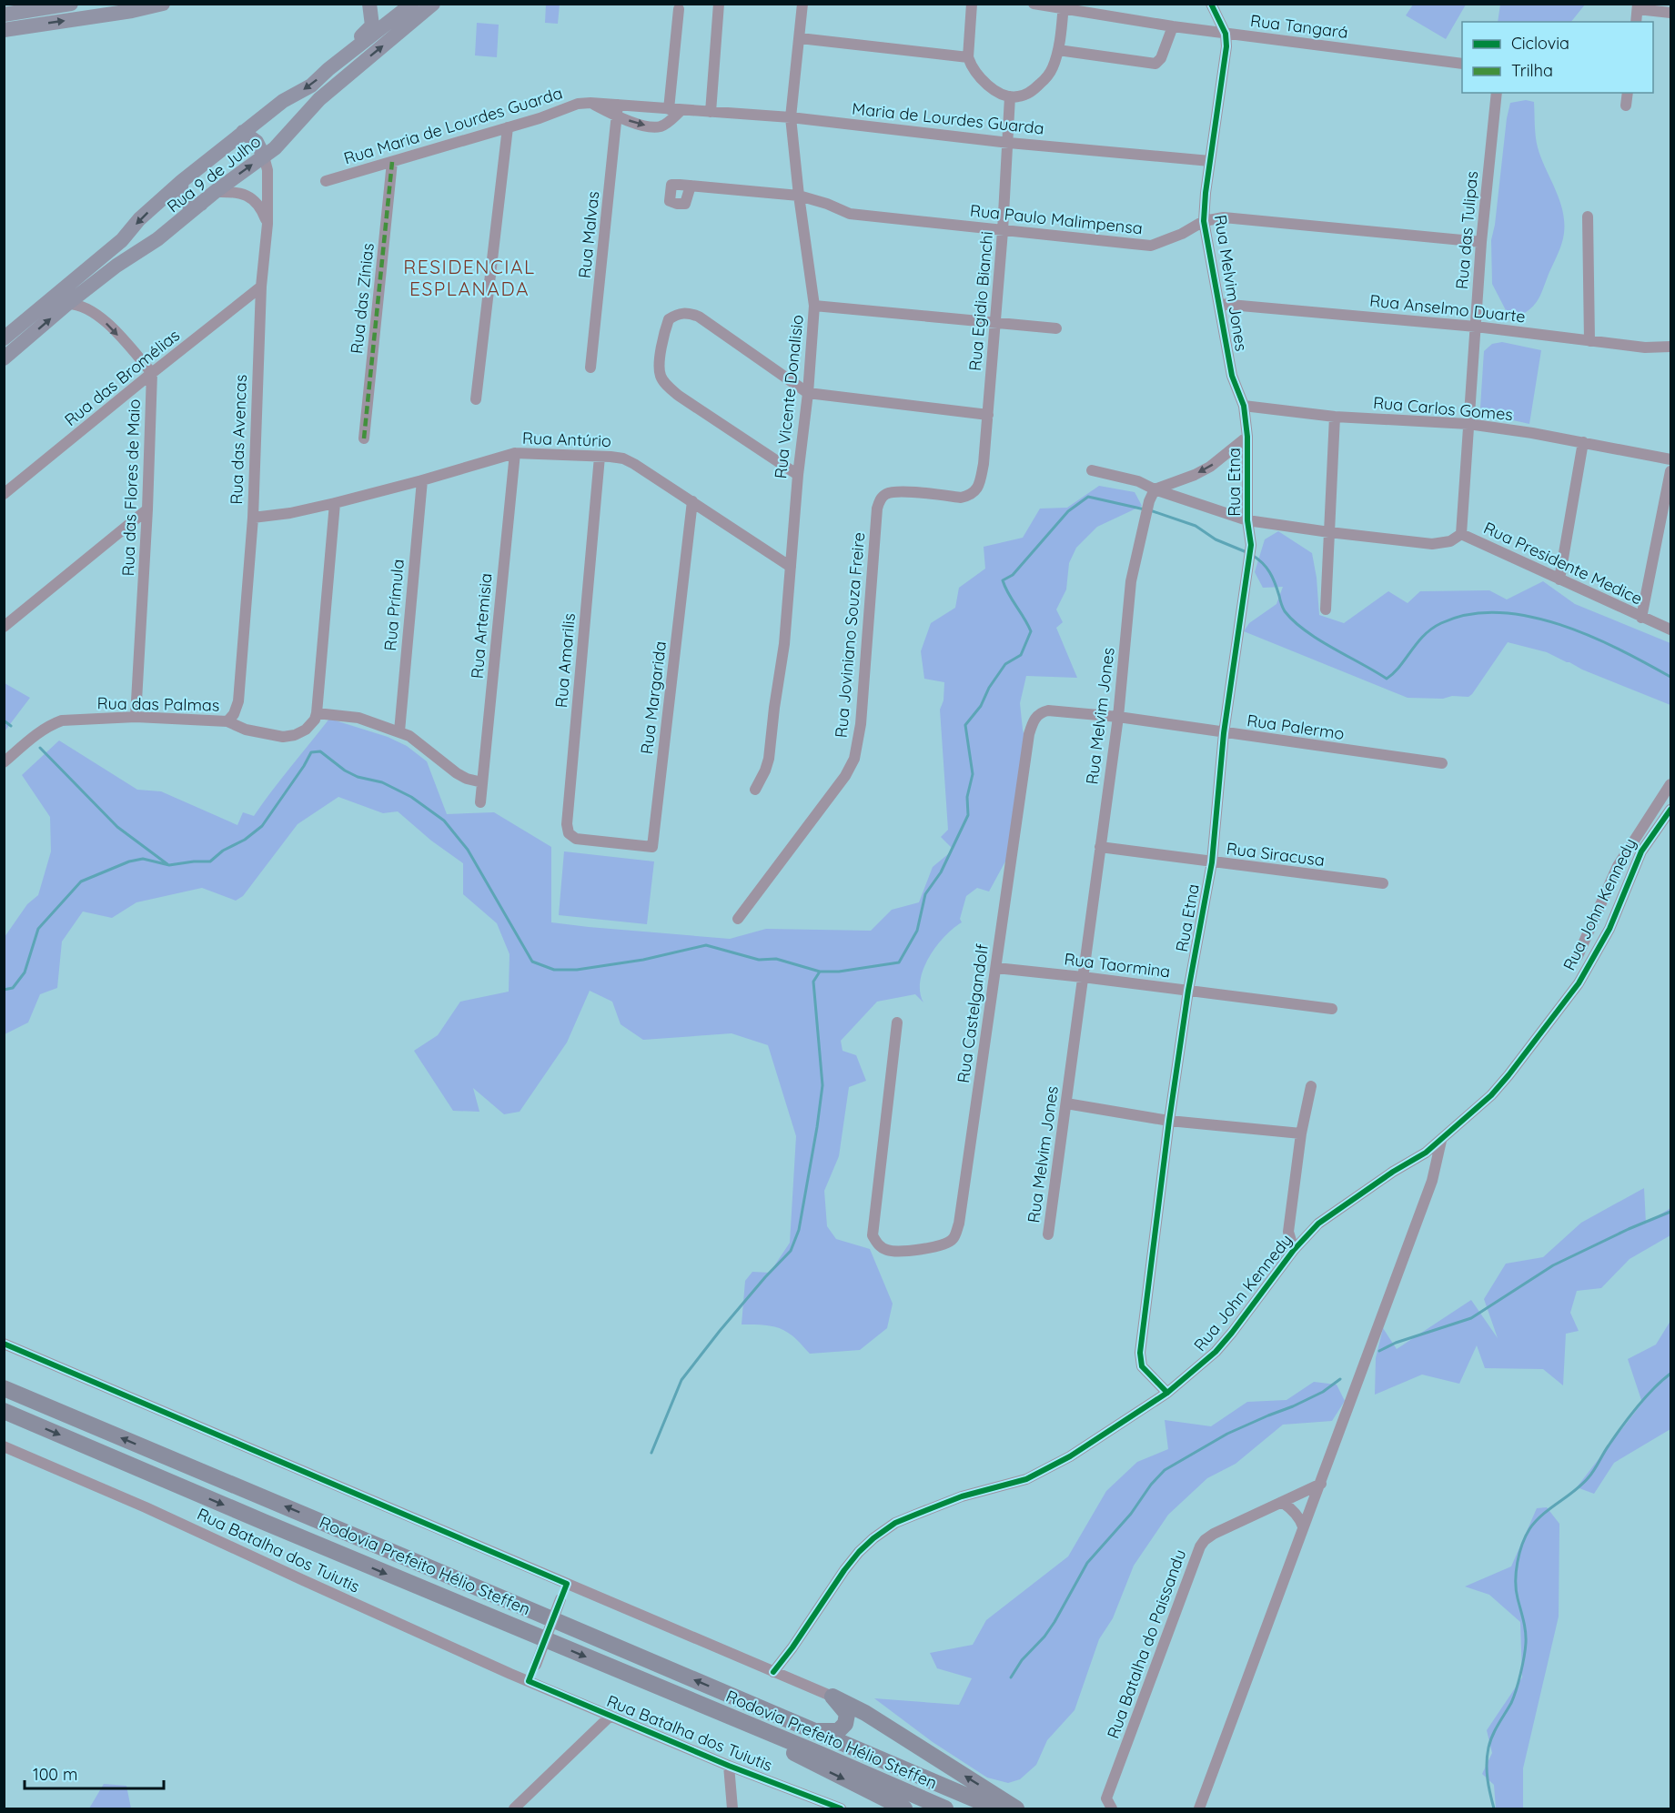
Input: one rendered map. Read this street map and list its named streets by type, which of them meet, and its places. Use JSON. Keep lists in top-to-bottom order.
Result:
{
  "streets": {
    "highway": ["Rodovia Prefeito Hélio Steffen"],
    "main road": ["Rua 9 de Julho"],
    "street": [
      "Rua Tangará",
      "Maria de Lourdes Guarda",
      "Rua Maria de Lourdes Guarda",
      "Rua Paulo Malimpensa",
      "Rua das Tulipas",
      "Rua Malvas",
      "Rua Melvim Jones",
      "Rua das Zínias",
      "Rua Egidio Bianchi",
      "Rua Anselmo Duarte",
      "Rua das Bromélias",
      "Rua Vicente Donalisio",
      "Rua Carlos Gomes",
      "Rua das Avencas",
      "Rua Antúrio",
      "Rua Etna",
      "Rua das Flores de Maio",
      "Rua Presidente Medice",
      "Rua Prímula",
      "Rua Artemisia",
      "Rua Joviniano Souza Freire",
      "Rua Amarilis",
      "Rua Margarida",
      "Rua das Palmas",
      "Rua Palermo",
      "Rua Siracusa",
      "Rua John Kennedy",
      "Rua Taormina",
      "Rua Castelgandolf",
      "Rua Batalha dos Tuiutis",
      "Rua Batalha do Paissandu"
    ]
  },
  "crossings": [
    ["Rua Tangará", "Rua Melvim Jones"],
    ["Maria de Lourdes Guarda", "Rua Maria de Lourdes Guarda"],
    ["Maria de Lourdes Guarda", "Rua Melvim Jones"],
    ["Maria de Lourdes Guarda", "Rua Egidio Bianchi"],
    ["Maria de Lourdes Guarda", "Rua Vicente Donalisio"],
    ["Rua Maria de Lourdes Guarda", "Rua Malvas"],
    ["Rua Maria de Lourdes Guarda", "Rua das Zínias"],
    ["Rua 9 de Julho", "Rua das Avencas"],
    ["Rua Paulo Malimpensa", "Rua das Tulipas"],
    ["Rua Paulo Malimpensa", "Rua Melvim Jones"],
    ["Rua Paulo Malimpensa", "Rua Egidio Bianchi"],
    ["Rua Paulo Malimpensa", "Rua Vicente Donalisio"],
    ["Rua das Tulipas", "Rua Anselmo Duarte"],
    ["Rua das Tulipas", "Rua Carlos Gomes"],
    ["Rua das Tulipas", "Rua Presidente Medice"],
    ["Rua Melvim Jones", "Rua Anselmo Duarte"],
    ["Rua Melvim Jones", "Rua Carlos Gomes"],
    ["Rua Melvim Jones", "Rua Etna"],
    ["Rua Melvim Jones", "Rua Presidente Medice"],
    ["Rua Melvim Jones", "Rua Palermo"],
    ["Rua Melvim Jones", "Rua Siracusa"],
    ["Rua Melvim Jones", "Rua Taormina"],
    ["Rua Egidio Bianchi", "Rua Joviniano Souza Freire"],
    ["Rua das Bromélias", "Rua das Avencas"],
    ["Rua das Bromélias", "Rua das Flores de Maio"],
    ["Rua Vicente Donalisio", "Rua Antúrio"],
    ["Rua das Avencas", "Rua Antúrio"],
    ["Rua das Avencas", "Rua das Palmas"],
    ["Rua Antúrio", "Rua Prímula"],
    ["Rua Antúrio", "Rua Artemisia"],
    ["Rua Antúrio", "Rua Amarilis"],
    ["Rua Antúrio", "Rua Margarida"],
    ["Rua Etna", "Rua Presidente Medice"],
    ["Rua Etna", "Rua Palermo"],
    ["Rua Etna", "Rua Siracusa"],
    ["Rua Etna", "Rua John Kennedy"],
    ["Rua Etna", "Rua Taormina"],
    ["Rua das Flores de Maio", "Rua das Palmas"],
    ["Rua Amarilis", "Rua Margarida"],
    ["Rua Palermo", "Rua Castelgandolf"],
    ["Rua Taormina", "Rua Castelgandolf"]
  ],
  "districts": ["RESIDENCIAL ESPLANADA"],
  "legend": ["Ciclovia", "Trilha"],
  "scale_bar": "100 m"
}
